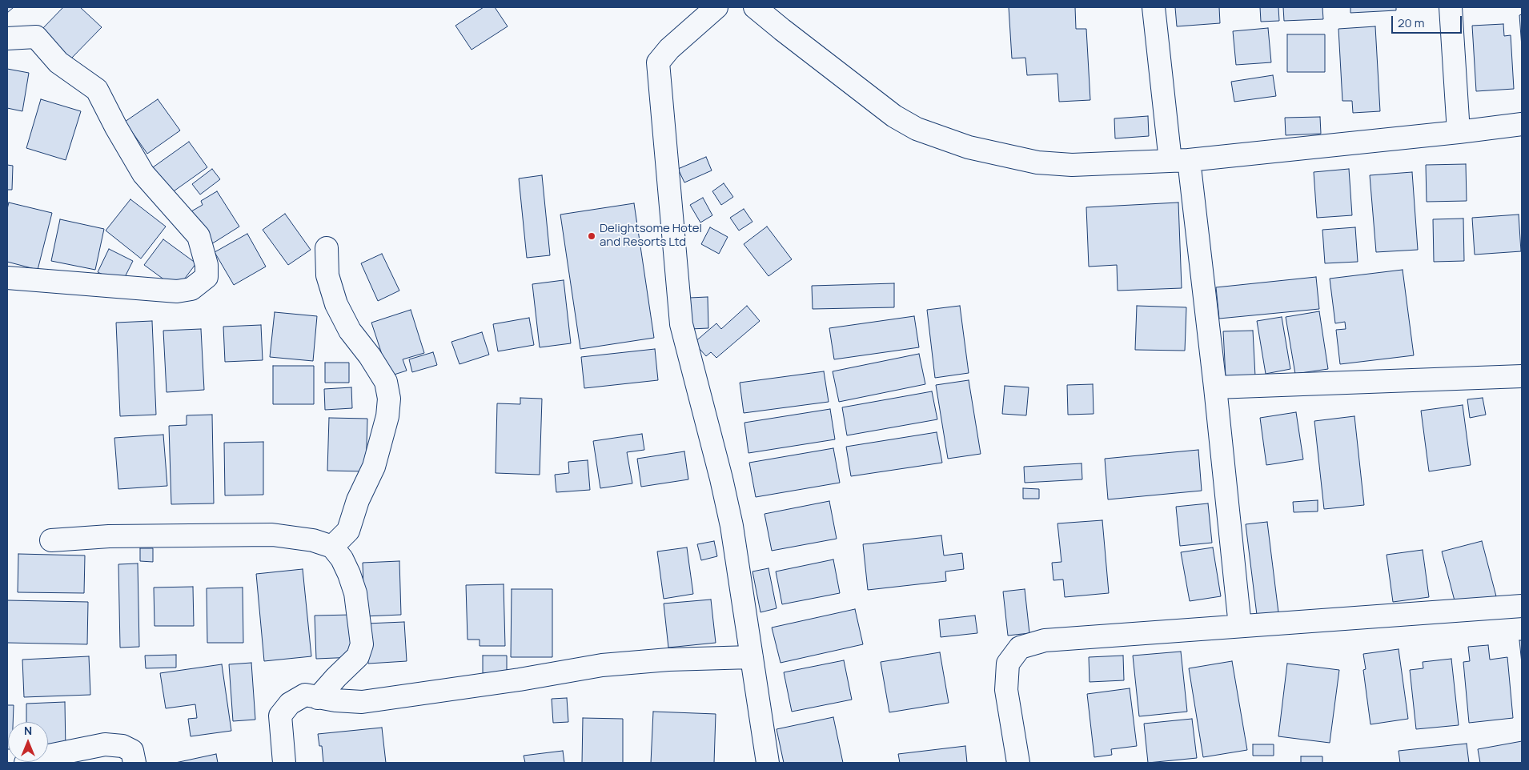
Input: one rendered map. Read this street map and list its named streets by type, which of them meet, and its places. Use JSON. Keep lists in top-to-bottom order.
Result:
{
  "places": ["Delightsome Hotel and Resorts Ltd"],
  "scale_bar": "20 m",
  "north": "top"
}
